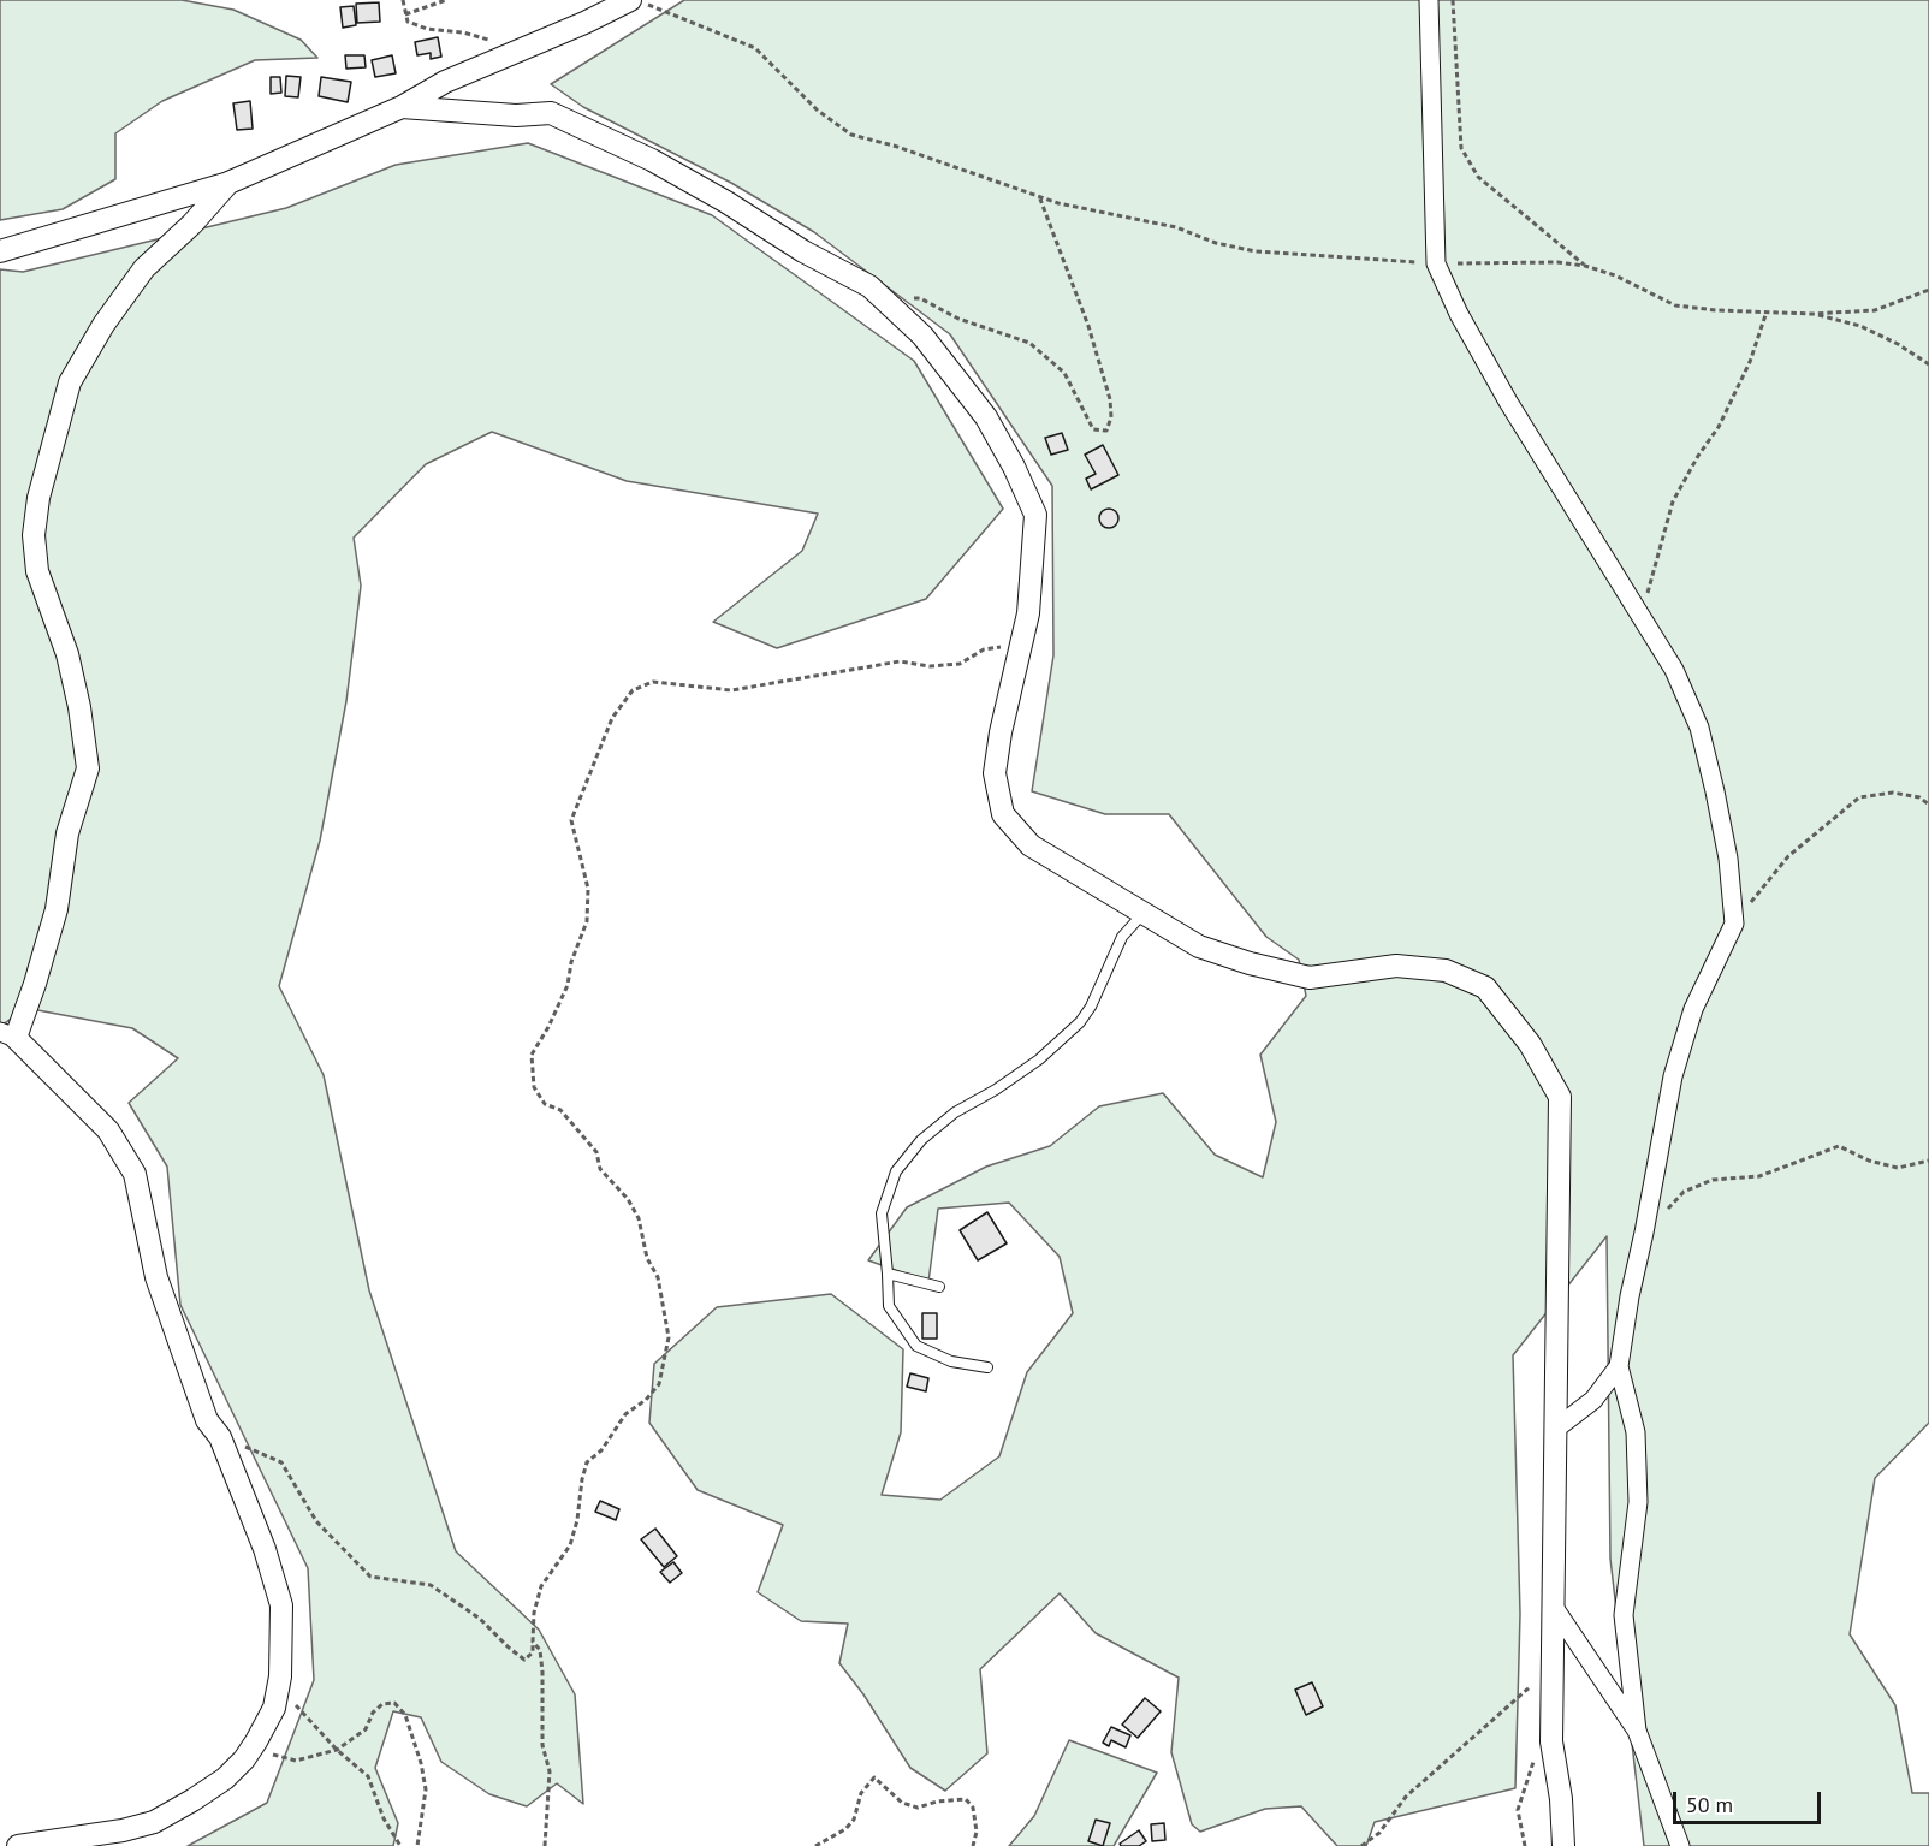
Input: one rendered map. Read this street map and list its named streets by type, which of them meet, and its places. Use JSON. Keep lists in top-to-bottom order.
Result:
{
  "scale_bar": "50 m"
}
